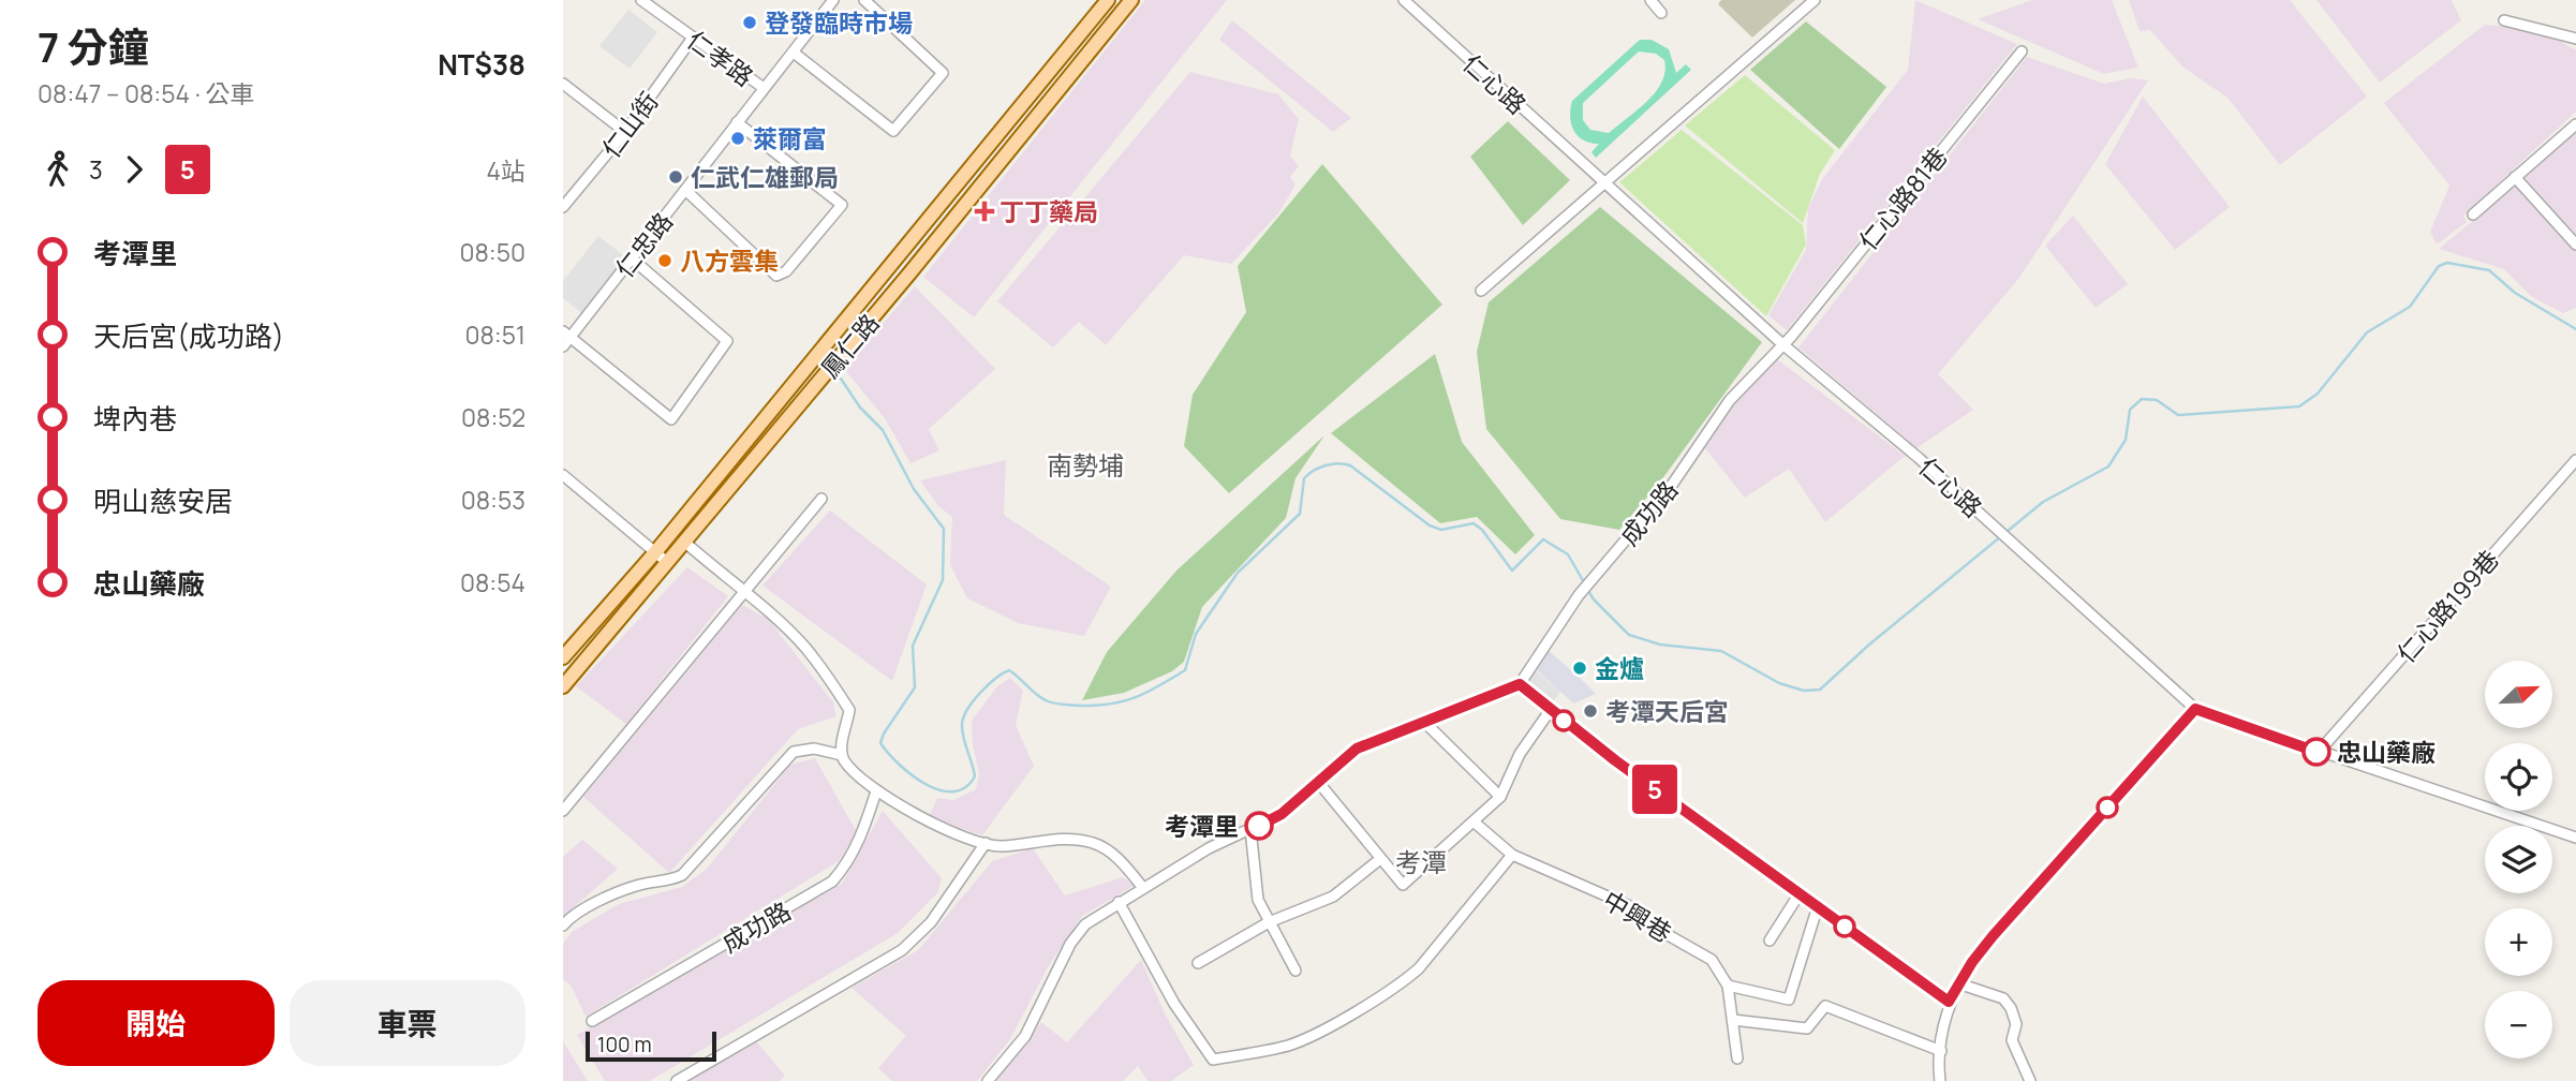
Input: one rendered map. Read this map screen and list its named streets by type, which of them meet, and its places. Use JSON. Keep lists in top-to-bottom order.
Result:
{
  "streets": {
    "main road": ["鳳仁路"],
    "street": [
      "仁孝路",
      "仁心路",
      "仁山街",
      "仁心路81巷",
      "仁忠路",
      "成功路",
      "仁心路199巷",
      "中興巷"
    ]
  },
  "crossings": [
    ["仁孝路", "仁山街"],
    ["仁孝路", "仁忠路"],
    ["仁心路", "仁心路81巷"],
    ["仁心路", "成功路"],
    ["仁心路", "仁心路199巷"],
    ["仁心路81巷", "成功路"]
  ],
  "districts": ["南勢埔", "考潭"],
  "places": {
    "other": [
      "登發臨時市場",
      "萊爾富",
      "仁武仁雄郵局",
      "八方雲集",
      "金爐",
      "考潭天后宮",
      "忠山藥廠",
      "考潭里"
    ],
    "health": ["丁丁藥局"]
  },
  "lines": ["bus line 5"],
  "scale_bar": "100 m",
  "north": "top right",
  "page": {
    "heading": ["7 分鐘", "08:47 – 08:54 · 公車", "NT$38"],
    "on_map": "5",
    "legs": ["3", "5", "4站"],
    "list": [
      {
        "name": "考潭里",
        "value": "08:50"
      },
      {
        "name": "天后宮(成功路)",
        "value": "08:51"
      },
      {
        "name": "埤內巷",
        "value": "08:52"
      },
      {
        "name": "明山慈安居",
        "value": "08:53"
      },
      {
        "name": "忠山藥廠",
        "value": "08:54"
      }
    ],
    "map_buttons": ["+", "−"],
    "buttons": ["開始", "車票"],
    "scale": "100 m"
  }
}
